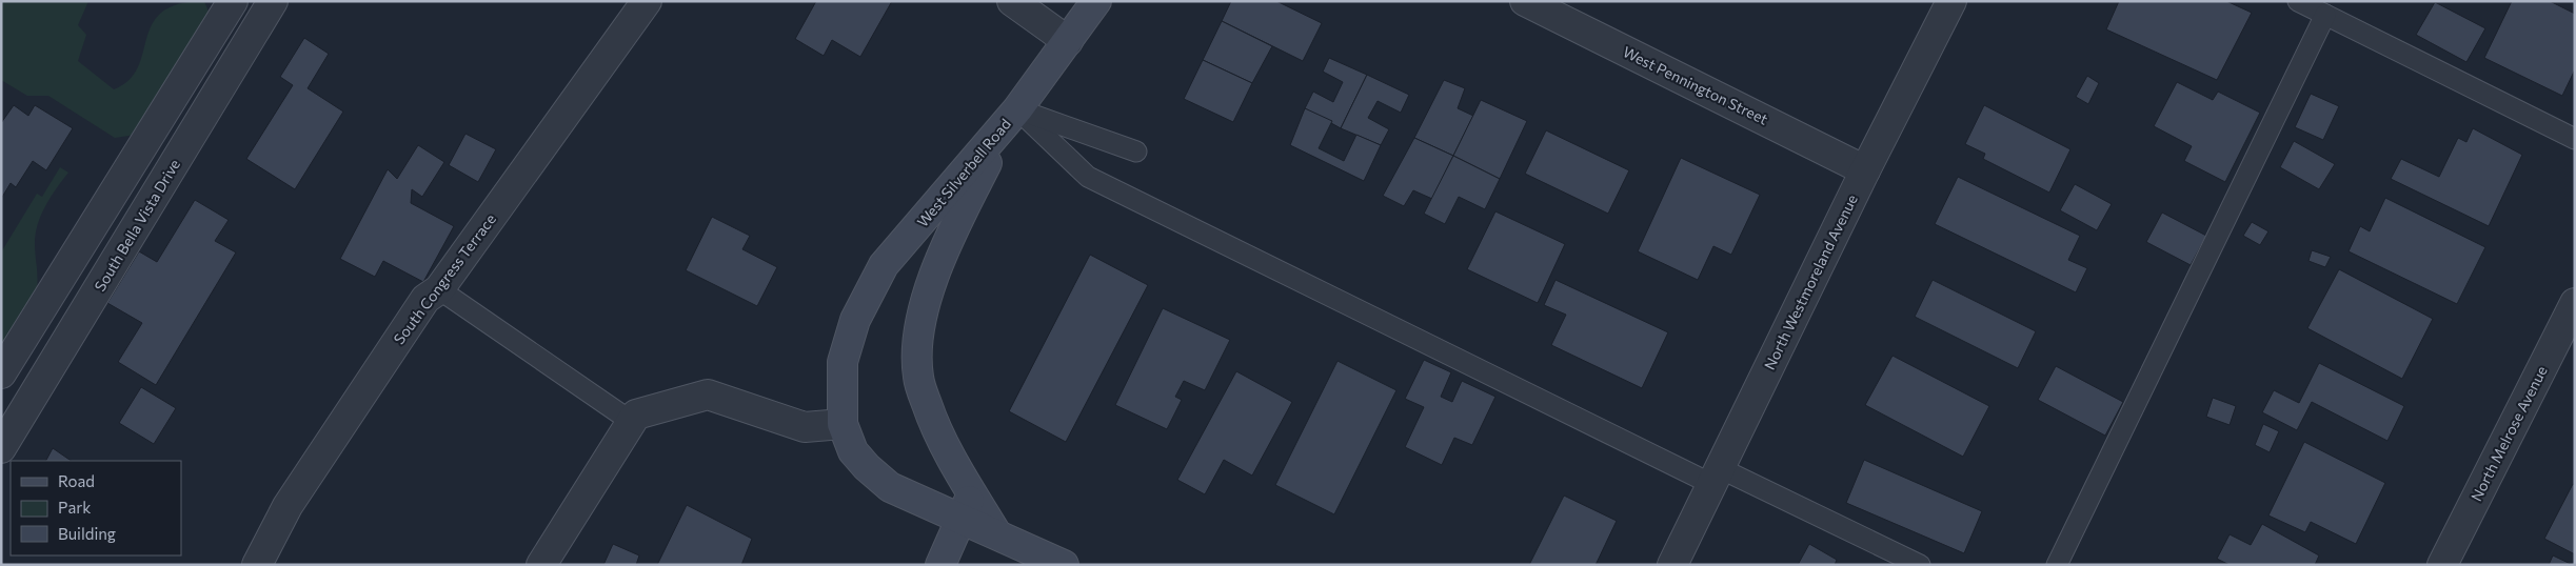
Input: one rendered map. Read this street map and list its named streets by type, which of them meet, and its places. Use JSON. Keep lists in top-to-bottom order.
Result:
{
  "streets": {
    "main road": ["West Silverbell Road"],
    "street": [
      "West Pennington Street",
      "South Bella Vista Drive",
      "South Congress Terrace",
      "North Westmoreland Avenue",
      "North Melrose Avenue"
    ]
  },
  "crossings": [
    ["West Pennington Street", "North Westmoreland Avenue"]
  ],
  "legend": ["Road", "Park", "Building"]
}
